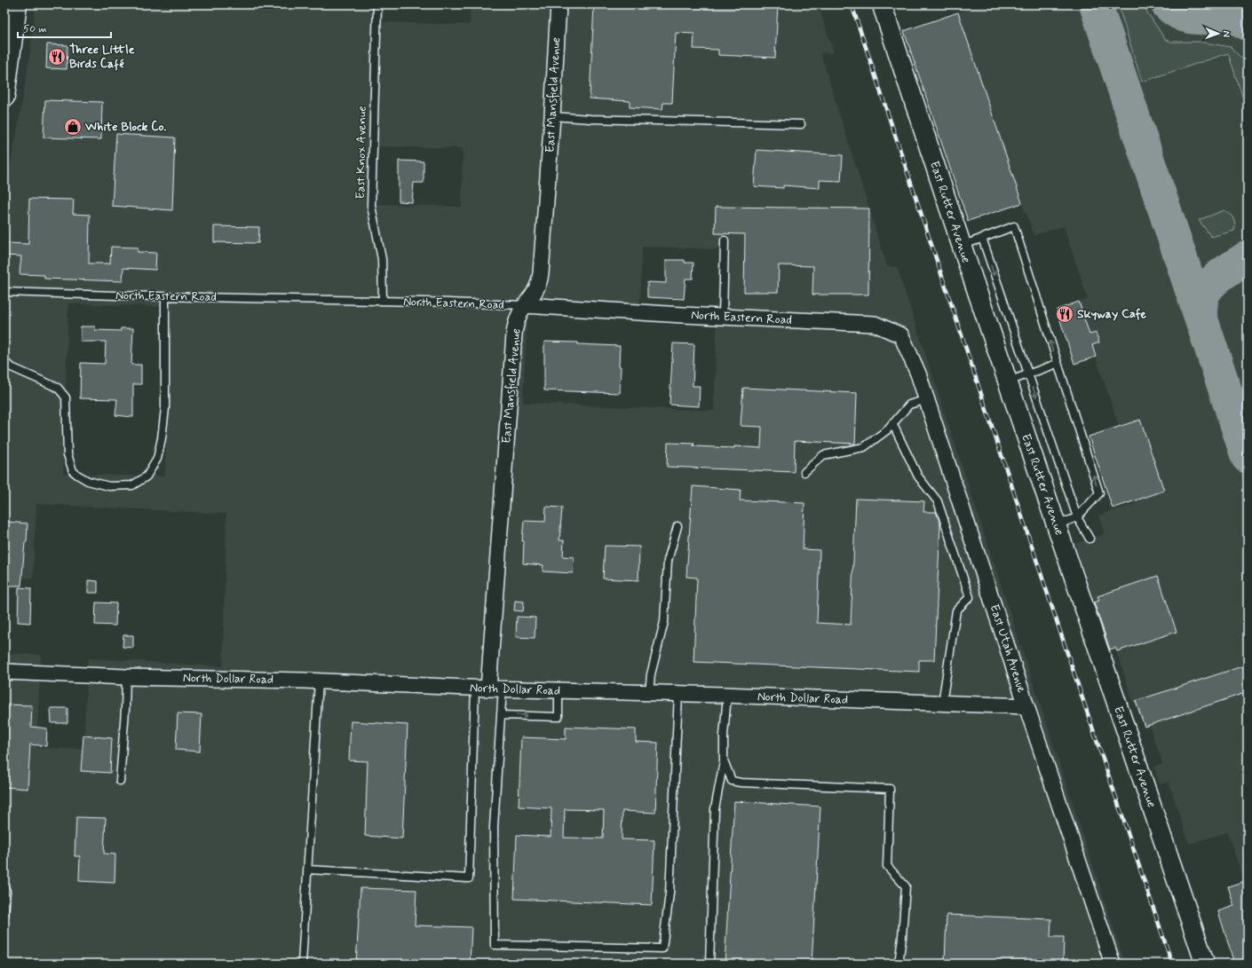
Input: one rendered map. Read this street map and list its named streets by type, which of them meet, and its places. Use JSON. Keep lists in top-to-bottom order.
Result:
{
  "streets": {
    "street": [
      "East Mansfield Avenue",
      "East Rutter Avenue",
      "North Eastern Road",
      "East Utah Avenue",
      "North Dollar Road"
    ],
    "lane": ["East Knox Avenue"]
  },
  "crossings": [
    ["East Mansfield Avenue", "North Eastern Road"],
    ["East Mansfield Avenue", "North Dollar Road"],
    ["East Knox Avenue", "North Eastern Road"],
    ["North Eastern Road", "East Utah Avenue"],
    ["East Utah Avenue", "North Dollar Road"]
  ],
  "places": {
    "restaurant": ["Three Little Birds Café", "Skyway Cafe"],
    "shop": ["White Block Co."]
  },
  "scale_bar": "50 m",
  "north": "right"
}
